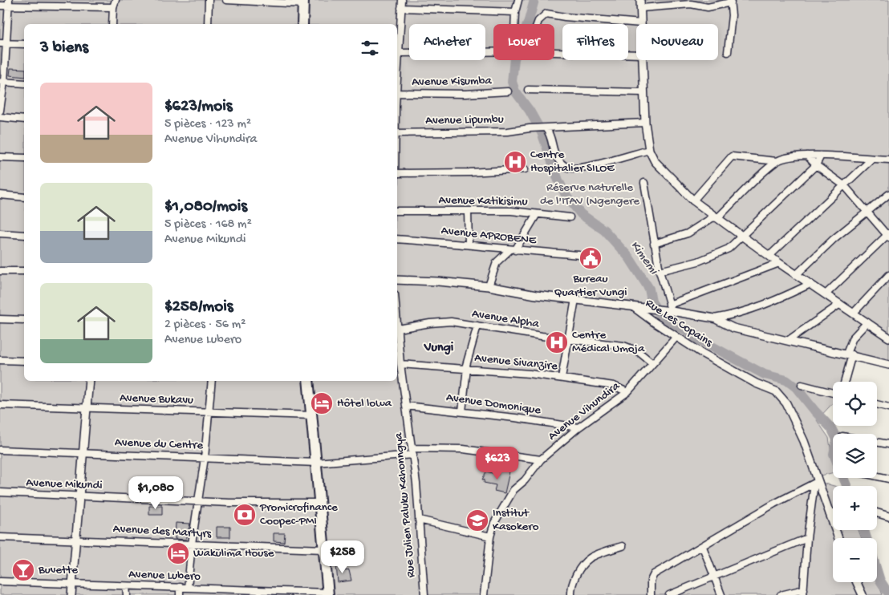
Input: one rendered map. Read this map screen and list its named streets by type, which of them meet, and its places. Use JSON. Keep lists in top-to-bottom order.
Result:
{
  "streets": {
    "street": [
      "Avenue Kisumba",
      "Avenue Lipumbu",
      "Avenue Katikisimu",
      "Avenue APROBENE",
      "Avenue Alpha",
      "Rue Les Copains",
      "Avenue Sivanzire",
      "Avenue Bukavu",
      "Avenue Domonique",
      "Avenue Vihundira",
      "Avenue du Centre",
      "Avenue Mikundi",
      "Rue Julien Paluku Kahonngya",
      "Avenue des Martyrs",
      "Avenue Lubero"
    ]
  },
  "crossings": [
    ["Avenue Alpha", "Avenue Vihundira"],
    ["Avenue Alpha", "Rue Julien Paluku Kahonngya"],
    ["Rue Les Copains", "Avenue Vihundira"],
    ["Avenue Sivanzire", "Avenue Vihundira"],
    ["Avenue Sivanzire", "Rue Julien Paluku Kahonngya"],
    ["Avenue Domonique", "Avenue Vihundira"],
    ["Avenue Domonique", "Rue Julien Paluku Kahonngya"],
    ["Avenue Vihundira", "Avenue du Centre"],
    ["Avenue du Centre", "Rue Julien Paluku Kahonngya"]
  ],
  "districts": ["Vungi"],
  "water": ["Kimemi"],
  "parks": ["Réserve naturelle de l'ITAV (Ngengere"],
  "places": {
    "hospital": ["Centre Hospitalier SILOE", "Centre Médical Umoja"],
    "public building": ["Bureau Quartier Vungi"],
    "hotel": ["Hôtel lowa", "Wakulima House"],
    "bank": ["Promicrofinance Coopec-PMI"],
    "school or university": ["Institut Kasokero"],
    "bar": ["Buvette"]
  },
  "page": {
    "chip": [
      "Acheter",
      "Louer",
      "Filtres",
      "Nouveau"
    ],
    "heading": "3 biens",
    "list": [
      {
        "name": "$623/mois",
        "note": "5 pièces · 123 m² · Avenue Vihundira"
      },
      {
        "name": "$1,080/mois",
        "note": "5 pièces · 168 m² · Avenue Mikundi"
      },
      {
        "name": "$258/mois",
        "note": "2 pièces · 56 m² · Avenue Lubero"
      }
    ],
    "map_buttons": ["+", "−"],
    "price": ["$623", "$1,080", "$258"]
  }
}
